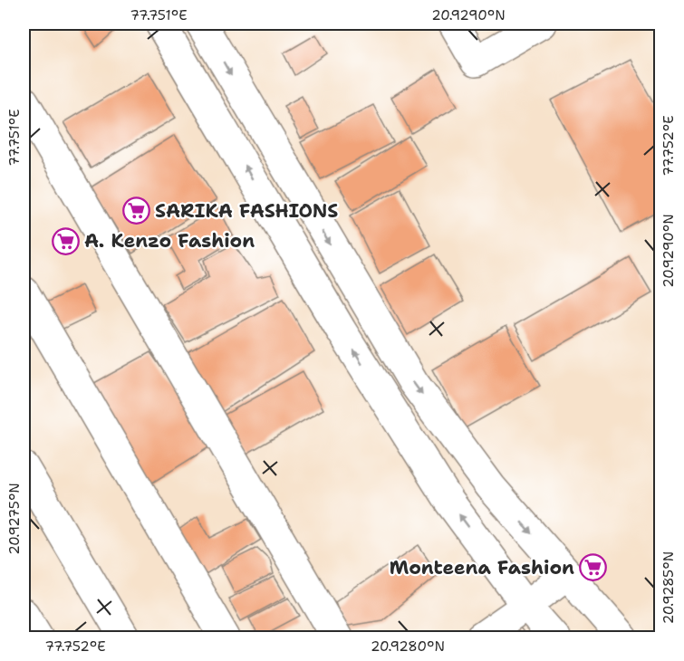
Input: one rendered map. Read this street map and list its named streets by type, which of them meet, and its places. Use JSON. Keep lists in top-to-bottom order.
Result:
{
  "places": {
    "supermarket": ["SARIKA FASHIONS", "A. Kenzo Fashion", "Monteena Fashion"]
  },
  "coordinates": [
    "77.751°E",
    "20.9290°N",
    "77.752°E",
    "20.9275°N",
    "20.9285°N",
    "20.9280°N"
  ]
}
